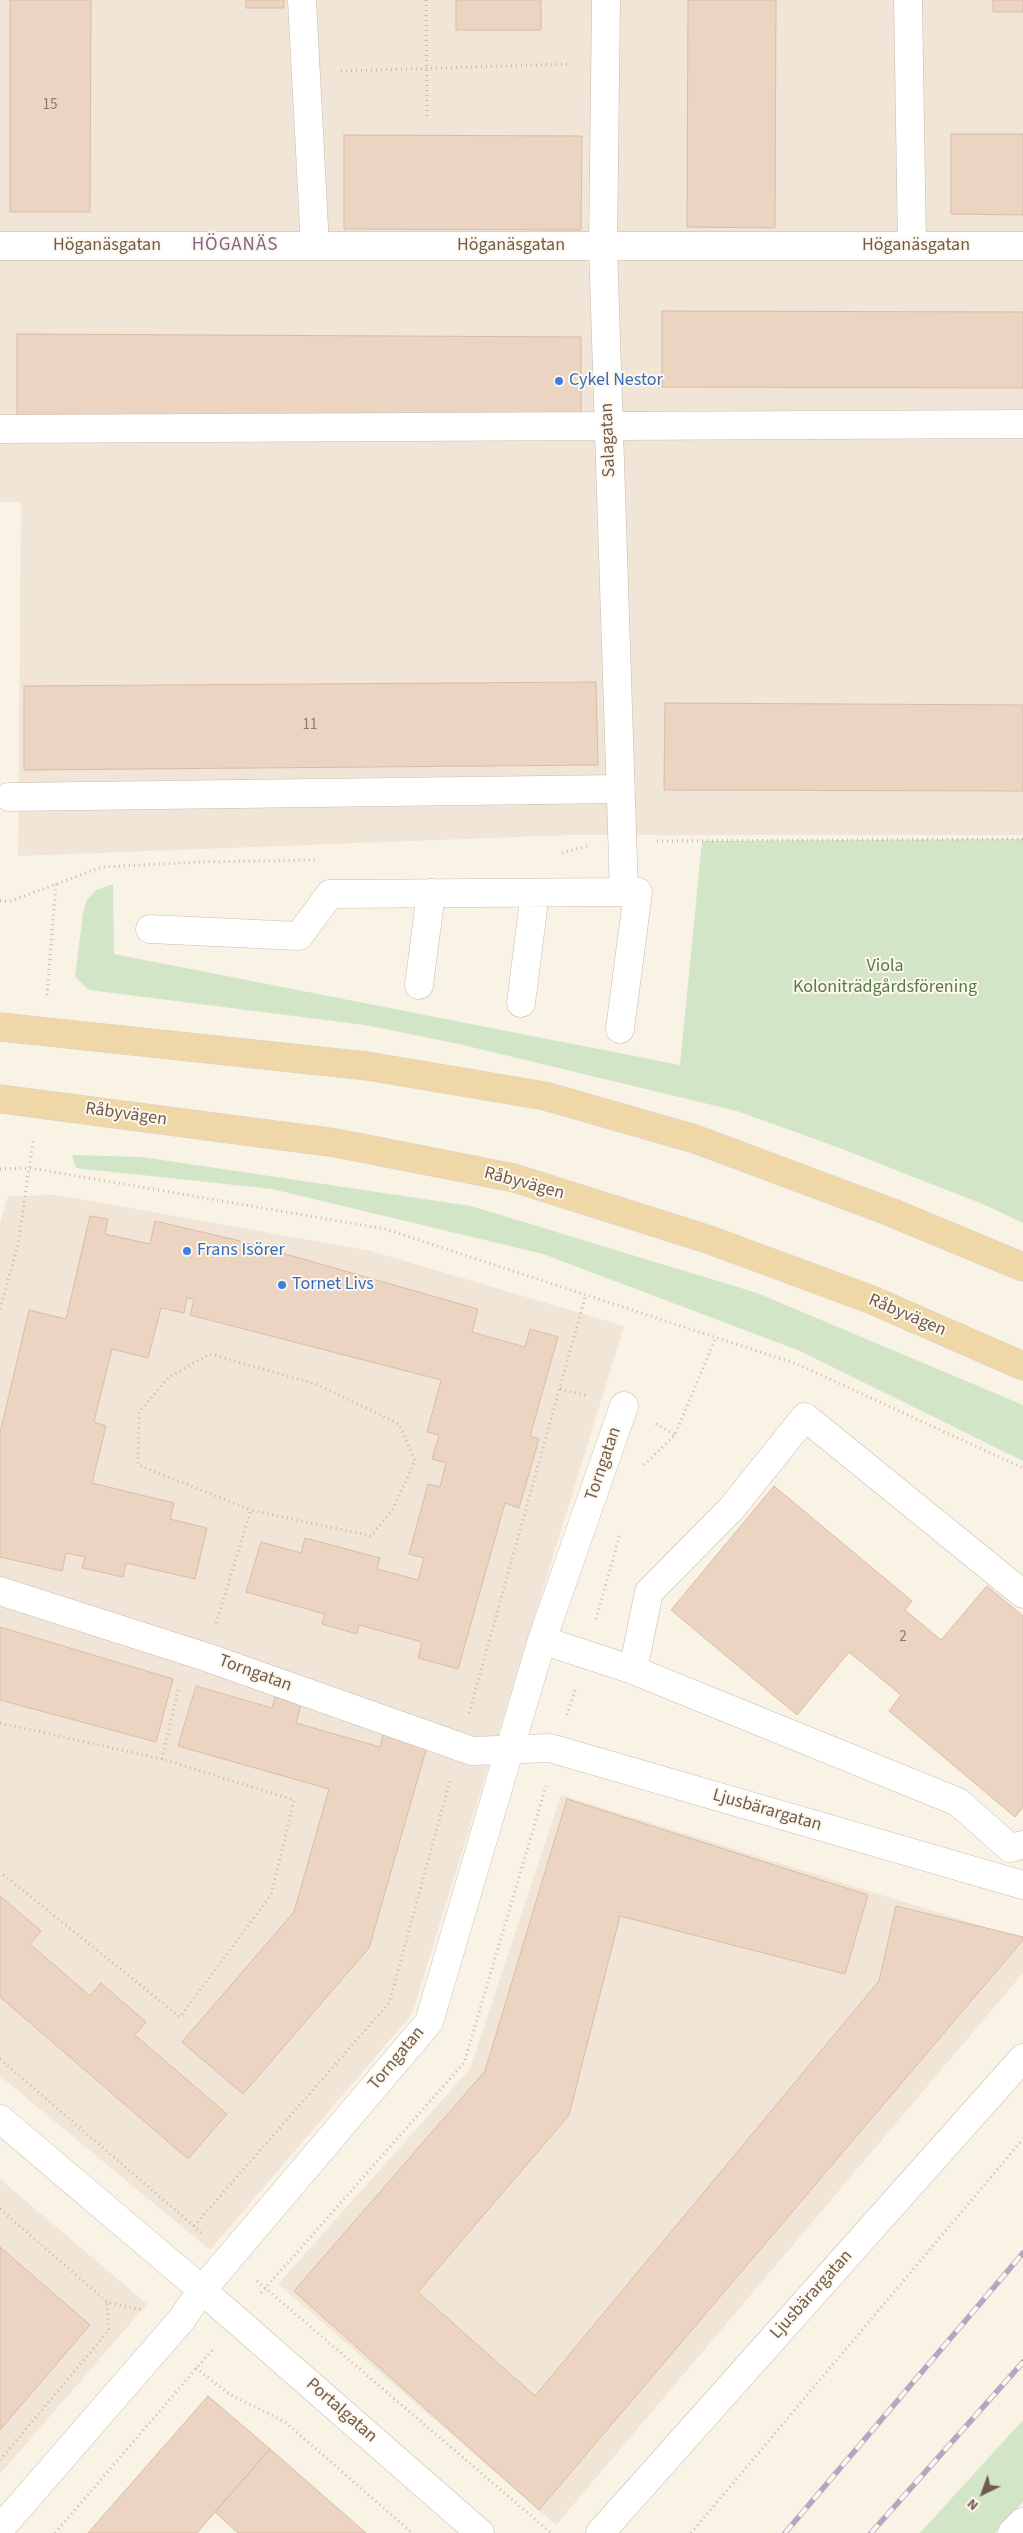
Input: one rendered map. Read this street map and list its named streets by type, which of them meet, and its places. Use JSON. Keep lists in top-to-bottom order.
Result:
{
  "streets": {
    "main road": ["Råbyvägen"],
    "street": [
      "Höganäsgatan",
      "Salagatan",
      "Torngatan",
      "Ljusbärargatan",
      "Portalgatan"
    ]
  },
  "crossings": [
    ["Höganäsgatan", "Salagatan"],
    ["Torngatan", "Ljusbärargatan"],
    ["Torngatan", "Portalgatan"]
  ],
  "districts": ["HÖGANÄS"],
  "parks": ["Viola Koloniträdgårdsförening"],
  "places": ["Cykel Nestor", "Frans Isörer", "Tornet Livs"],
  "house_numbers": ["15", "11", "2"],
  "north": "bottom left"
}
